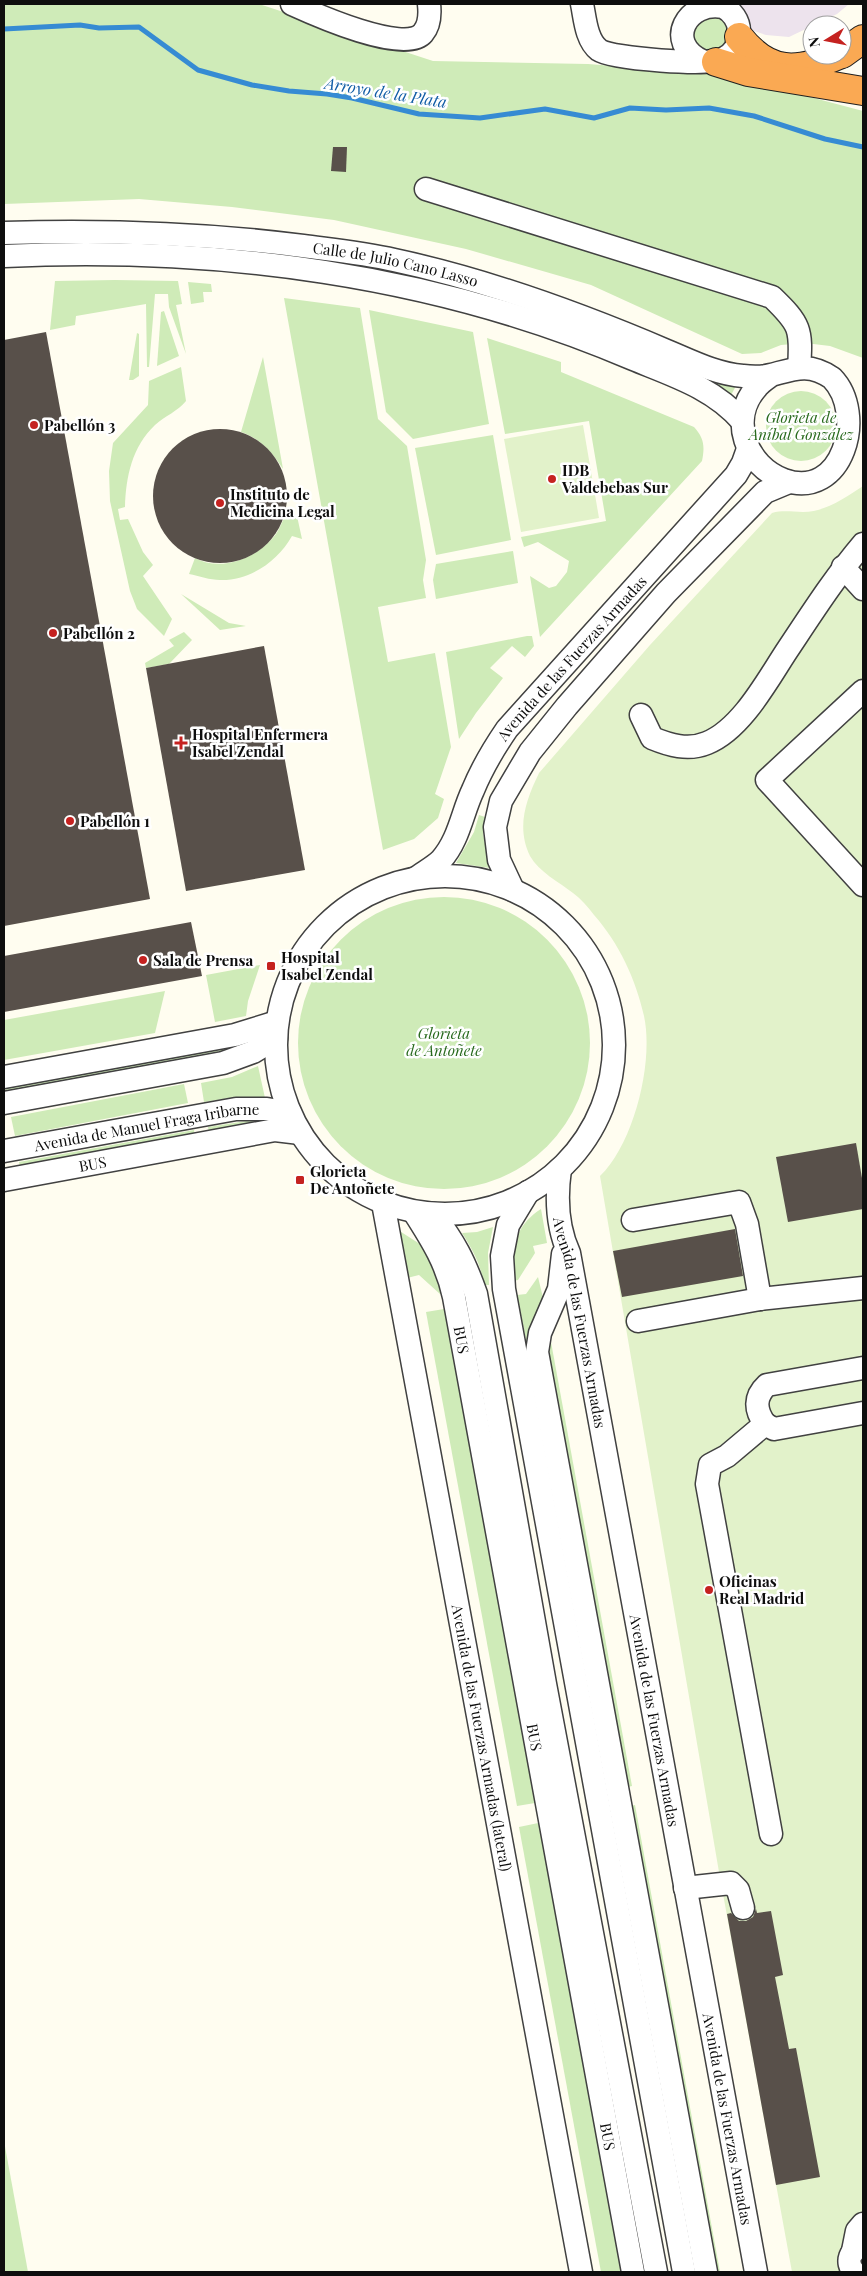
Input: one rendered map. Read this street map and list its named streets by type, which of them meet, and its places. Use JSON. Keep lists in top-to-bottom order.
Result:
{
  "streets": {
    "street": [
      "Calle de Julio Cano Lasso",
      "Avenida de las Fuerzas Armadas",
      "Avenida de Manuel Fraga Iribarne",
      "BUS",
      "Avenida de las Fuerzas Armadas (lateral)"
    ]
  },
  "crossings": [
    ["Calle de Julio Cano Lasso", "Avenida de las Fuerzas Armadas"]
  ],
  "water": ["Arroyo de la Plata"],
  "parks": ["Glorieta de Aníbal González", "Glorieta de Antoñete"],
  "places": {
    "other": [
      "Pabellón 3",
      "IDB Valdebebas Sur",
      "Instituto de Medicina Legal",
      "Pabellón 2",
      "Pabellón 1",
      "Sala de Prensa",
      "Oficinas Real Madrid"
    ],
    "health": ["Hospital Enfermera Isabel Zendal"],
    "transit": ["Hospital Isabel Zendal", "Glorieta De Antoñete"]
  },
  "north": "left"
}
